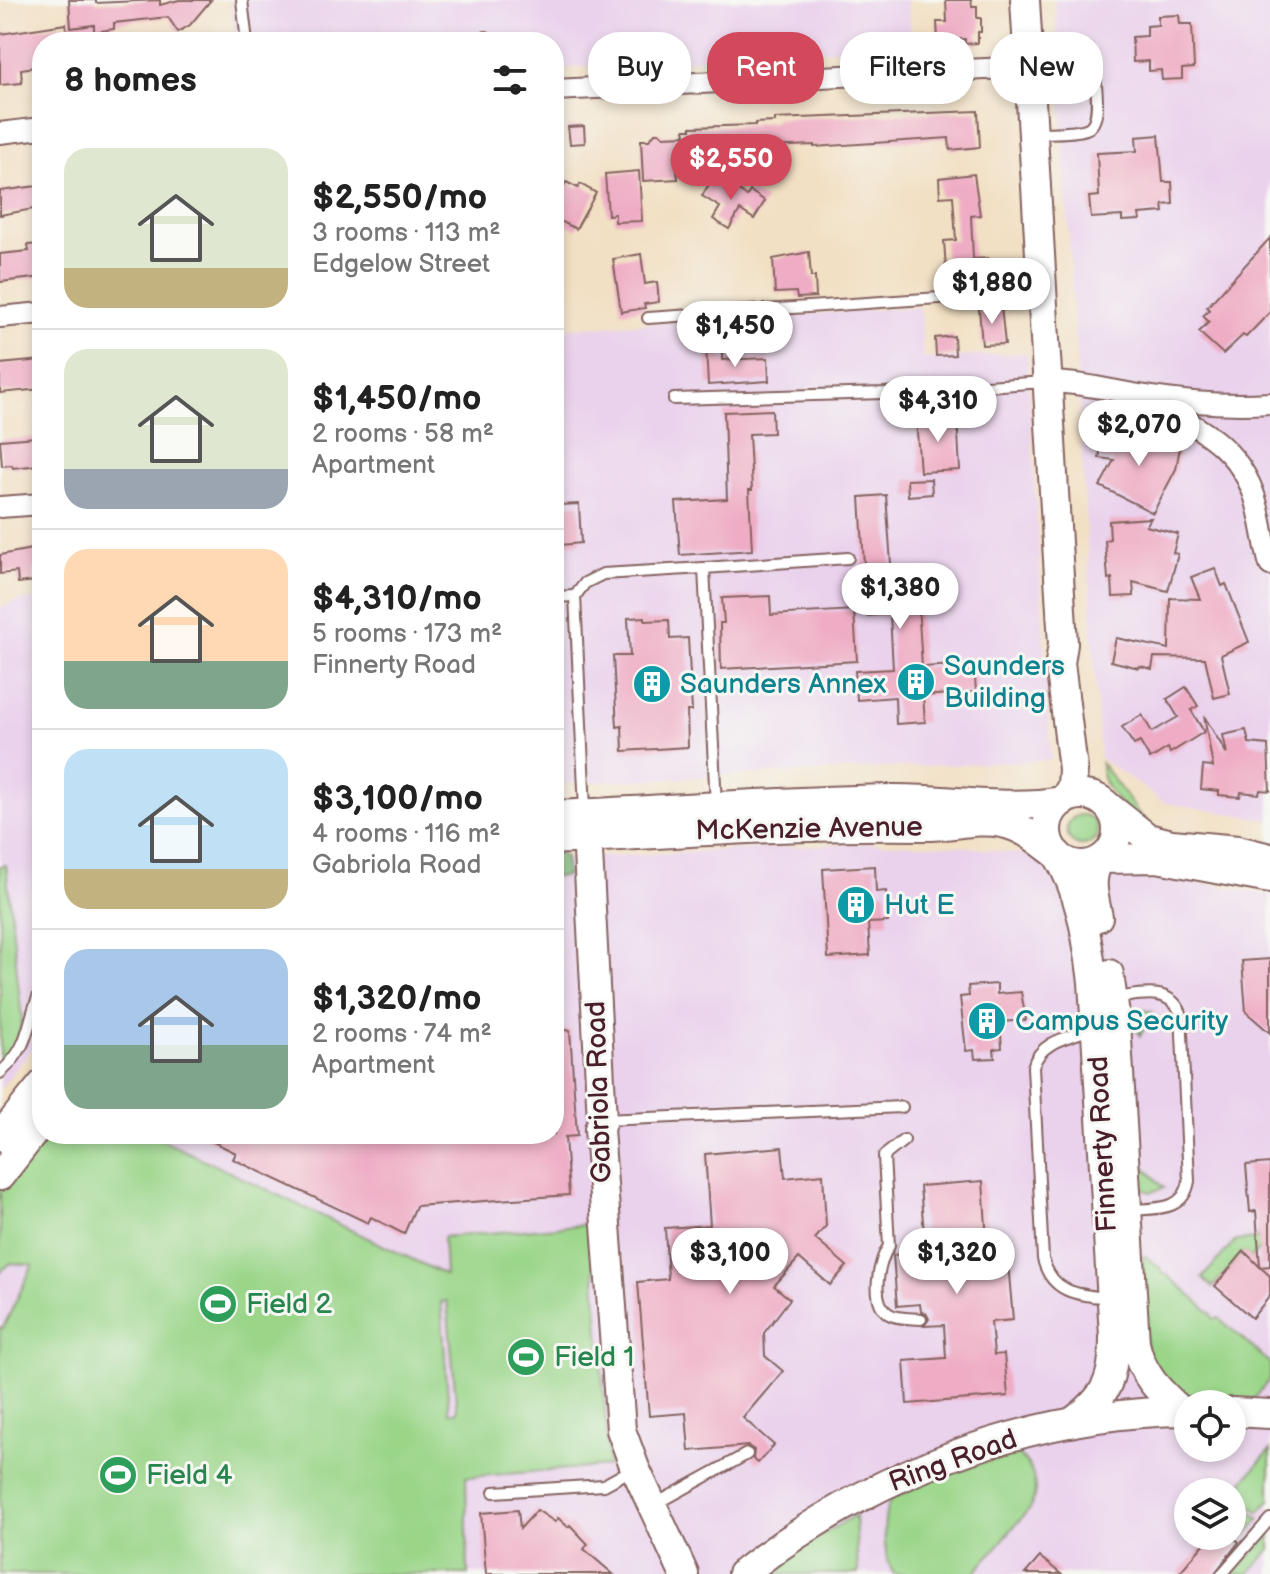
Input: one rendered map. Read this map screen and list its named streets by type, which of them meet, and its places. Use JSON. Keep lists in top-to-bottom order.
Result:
{
  "streets": {
    "street": [
      "McKenzie Avenue",
      "Gabriola Road",
      "Finnerty Road",
      "Ring Road"
    ]
  },
  "crossings": [
    ["McKenzie Avenue", "Gabriola Road"],
    ["McKenzie Avenue", "Finnerty Road"],
    ["Finnerty Road", "Ring Road"]
  ],
  "places": {
    "building": [
      "Saunders Building",
      "Saunders Annex",
      "Hut E",
      "Campus Security"
    ],
    "sports": ["Field 2", "Field 1", "Field 4"]
  },
  "page": {
    "chip": [
      "Buy",
      "Rent",
      "Filters",
      "New"
    ],
    "heading": "8 homes",
    "list": [
      {
        "name": "$2,550/mo",
        "note": "3 rooms · 113 m² · Edgelow Street"
      },
      {
        "name": "$1,450/mo",
        "note": "2 rooms · 58 m² · Apartment"
      },
      {
        "name": "$4,310/mo",
        "note": "5 rooms · 173 m² · Finnerty Road"
      },
      {
        "name": "$3,100/mo",
        "note": "4 rooms · 116 m² · Gabriola Road"
      },
      {
        "name": "$1,320/mo",
        "note": "2 rooms · 74 m² · Apartment"
      }
    ],
    "price": [
      "$2,550",
      "$1,880",
      "$1,450",
      "$4,310",
      "$2,070",
      "$1,380",
      "$3,100",
      "$1,320"
    ]
  }
}
